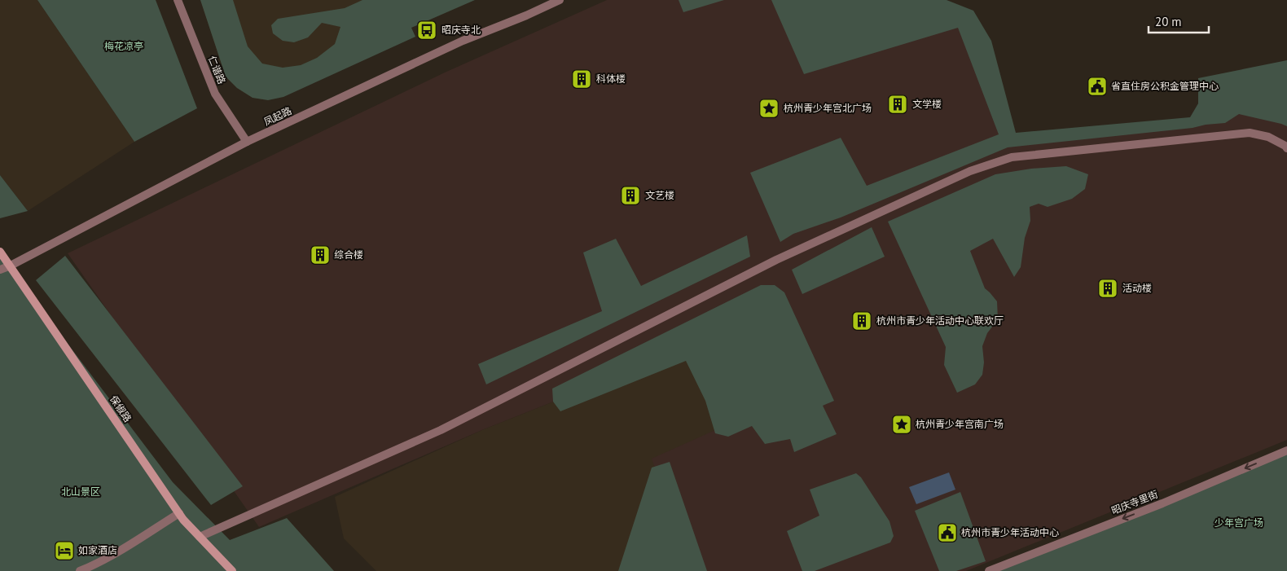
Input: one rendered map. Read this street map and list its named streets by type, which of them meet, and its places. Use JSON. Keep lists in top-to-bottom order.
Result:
{
  "streets": {
    "main road": ["保俶路"],
    "street": ["仁谐路", "凤起路", "昭庆寺里街"]
  },
  "crossings": [
    ["仁谐路", "凤起路"],
    ["凤起路", "保俶路"]
  ],
  "one_way": ["昭庆寺里街"],
  "parks": ["梅花凉亭", "北山景区", "少年宫广场"],
  "places": {
    "bus stop": ["昭庆寺北"],
    "building": [
      "科体楼",
      "文学楼",
      "文艺楼",
      "综合楼",
      "活动楼",
      "杭州市青少年活动中心联欢厅"
    ],
    "public building": ["省直住房公积金管理中心", "杭州市青少年活动中心"],
    "place": ["杭州青少年宫北广场", "杭州青少年宫南广场"],
    "hotel": ["如家酒店"]
  },
  "scale_bar": "20 m"
}
